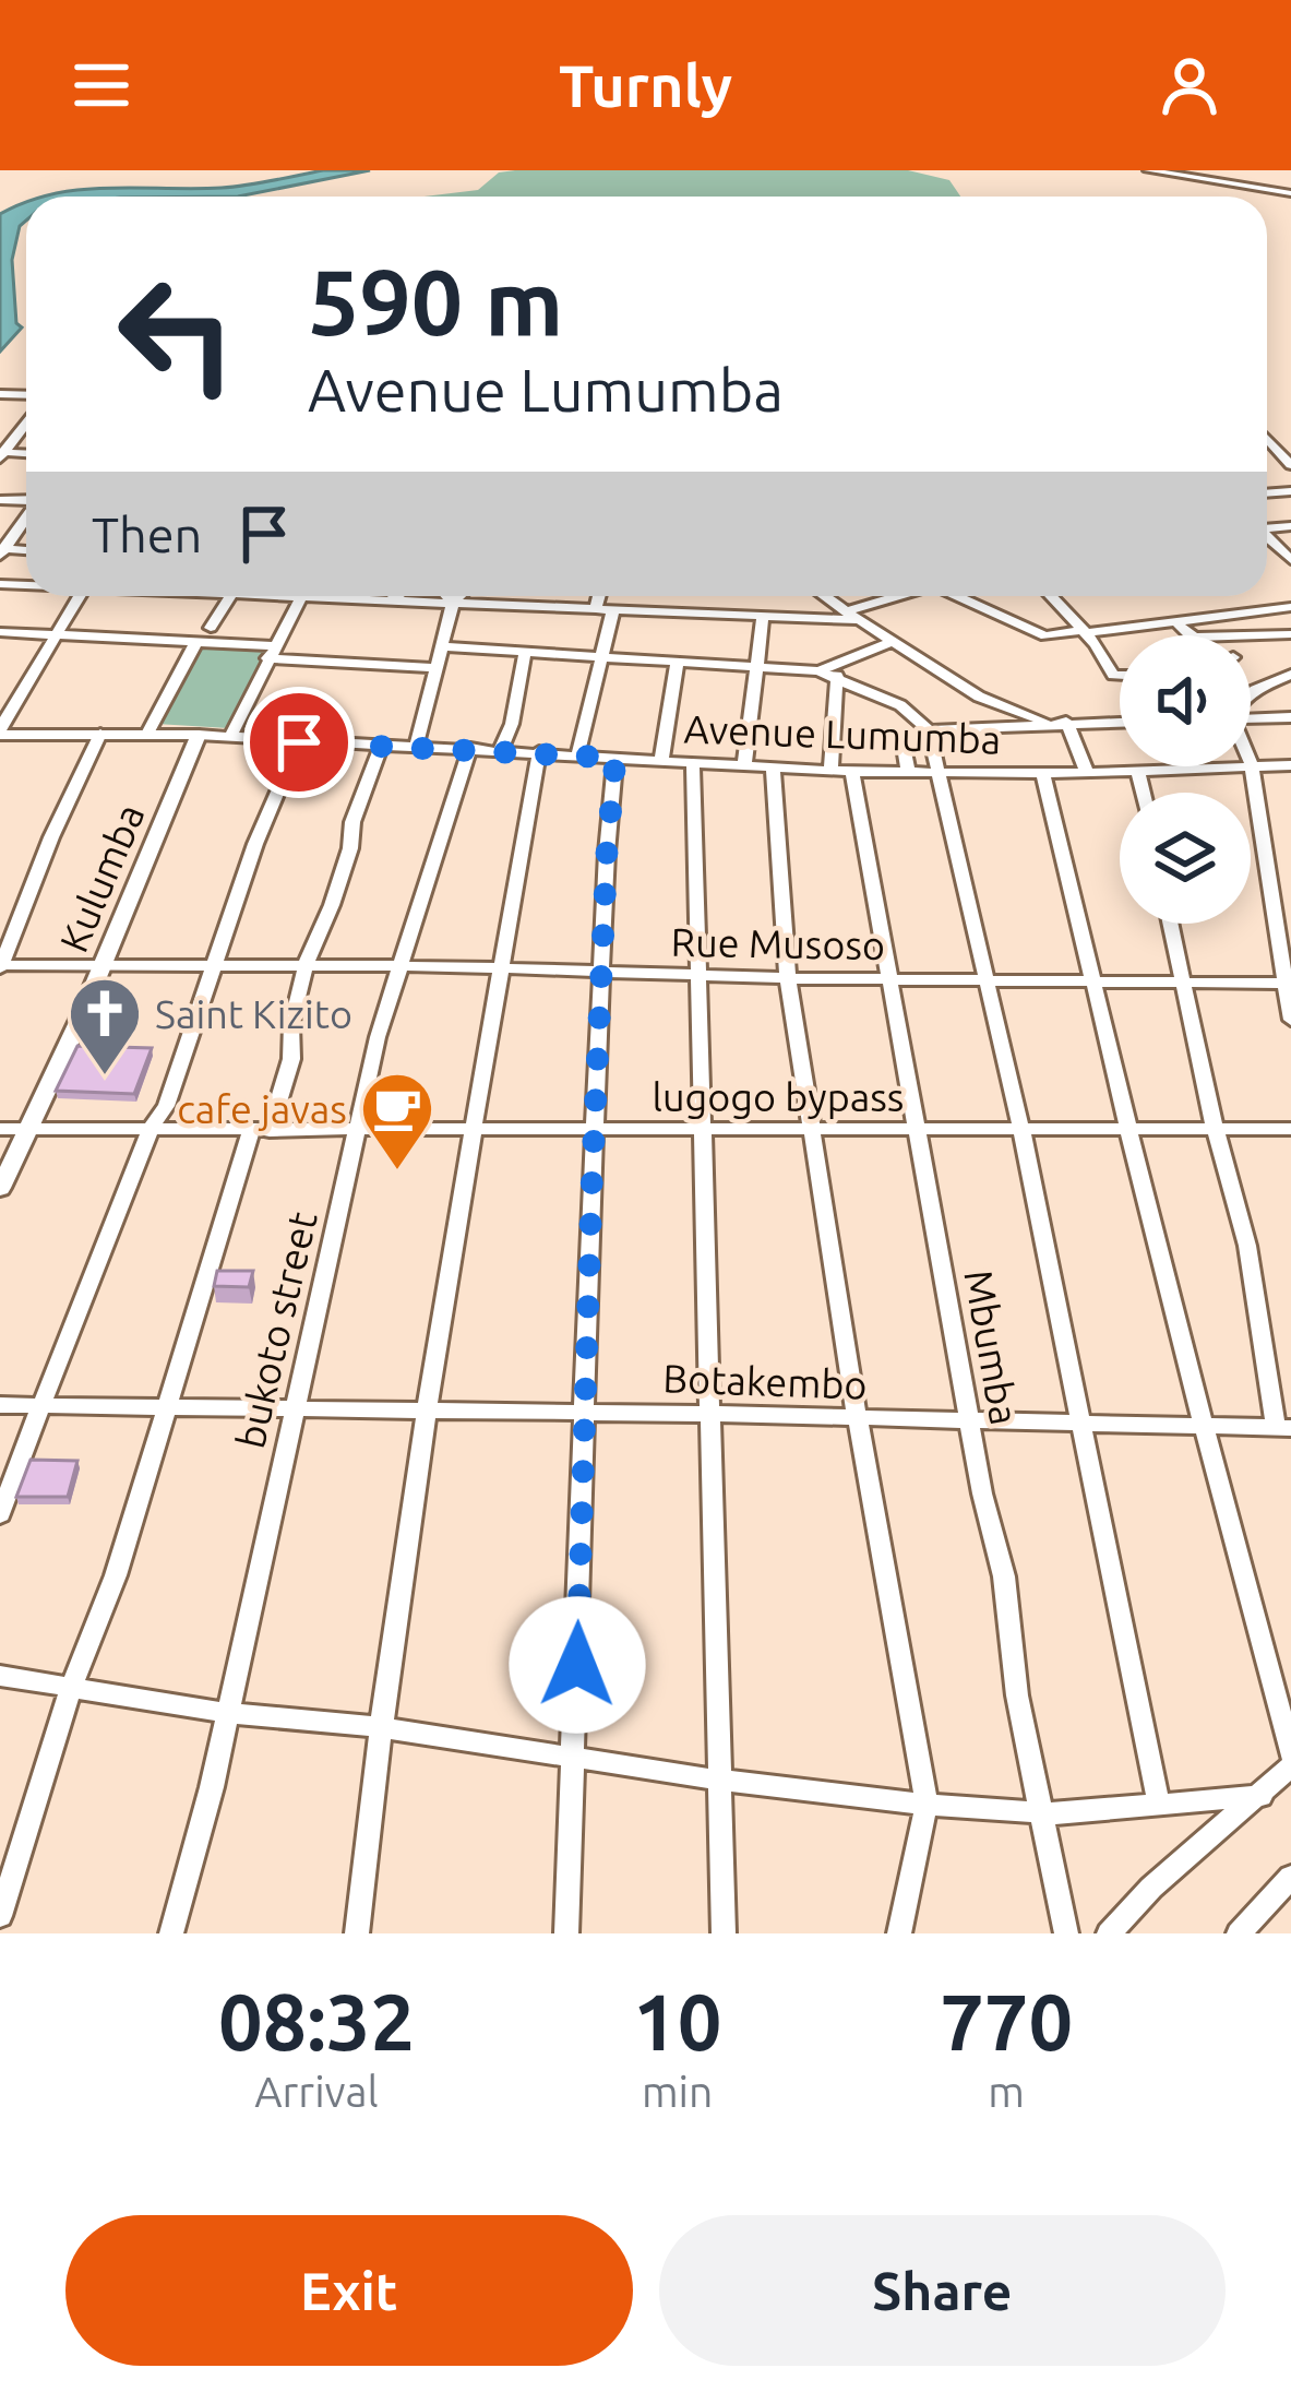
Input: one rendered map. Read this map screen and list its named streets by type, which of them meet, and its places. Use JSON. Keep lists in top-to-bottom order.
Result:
{
  "streets": {
    "street": [
      "Avenue Lumumba",
      "Kulumba",
      "Rue Musoso",
      "lugogo bypass",
      "bukoto street",
      "Mbumba",
      "Botakembo"
    ]
  },
  "crossings": [
    ["Avenue Lumumba", "Kulumba"],
    ["Avenue Lumumba", "bukoto street"],
    ["Avenue Lumumba", "Mbumba"],
    ["Kulumba", "Rue Musoso"],
    ["Kulumba", "lugogo bypass"],
    ["Rue Musoso", "bukoto street"],
    ["Rue Musoso", "Mbumba"],
    ["lugogo bypass", "bukoto street"],
    ["lugogo bypass", "Mbumba"],
    ["bukoto street", "Botakembo"],
    ["Mbumba", "Botakembo"]
  ],
  "places": {
    "church": ["Saint Kizito"],
    "cafe": ["cafe javas"]
  },
  "page": {
    "header": "Turnly",
    "turn": ["590 m", "Avenue Lumumba"],
    "then": "Then",
    "eta": [
      "08:32",
      "Arrival",
      "10",
      "min",
      "770",
      "m"
    ],
    "buttons": ["Exit", "Share"]
  }
}
